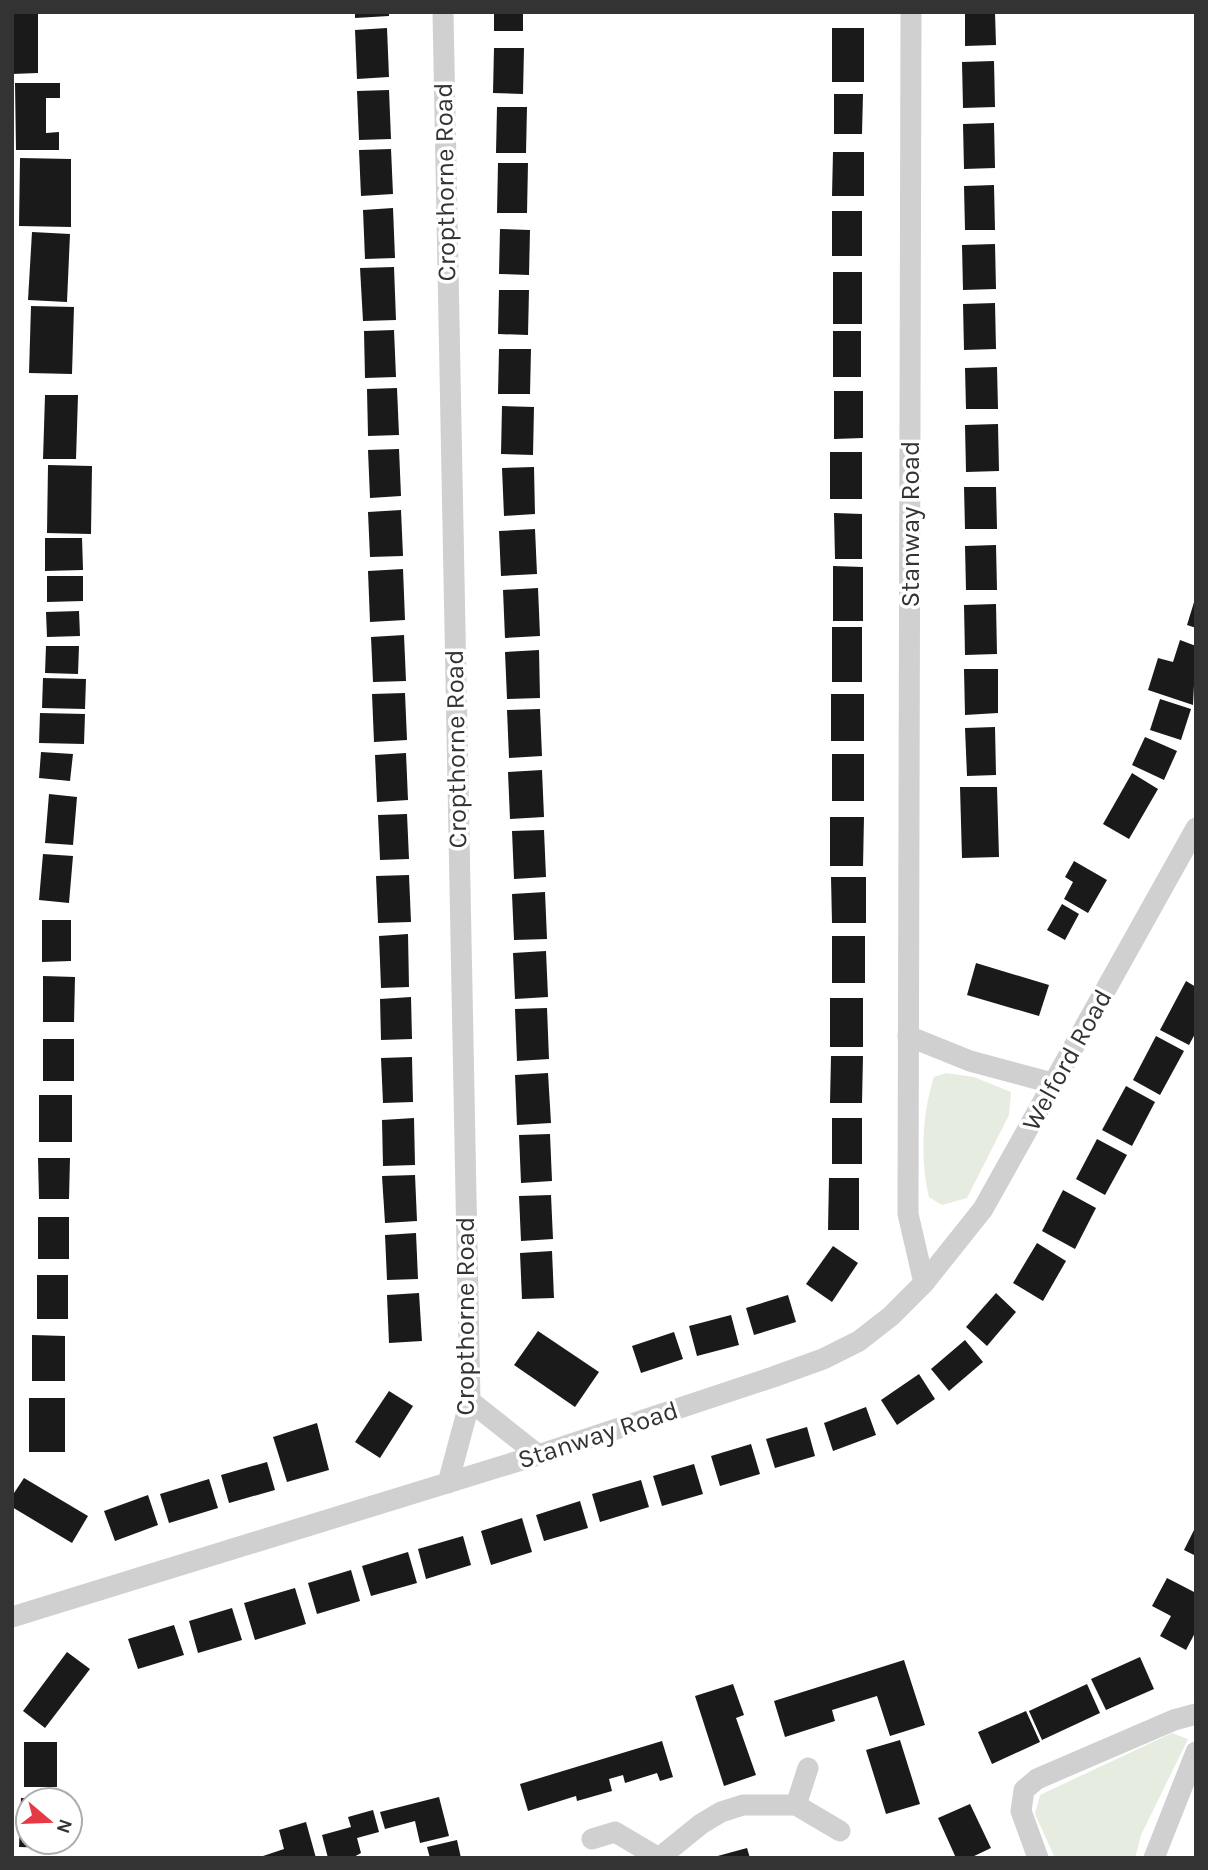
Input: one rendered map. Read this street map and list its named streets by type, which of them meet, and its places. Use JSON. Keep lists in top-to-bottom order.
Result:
{
  "streets": {
    "street": ["Cropthorne Road", "Stanway Road", "Welford Road"]
  },
  "crossings": [
    ["Cropthorne Road", "Stanway Road"],
    ["Stanway Road", "Welford Road"]
  ],
  "north": "right"
}
